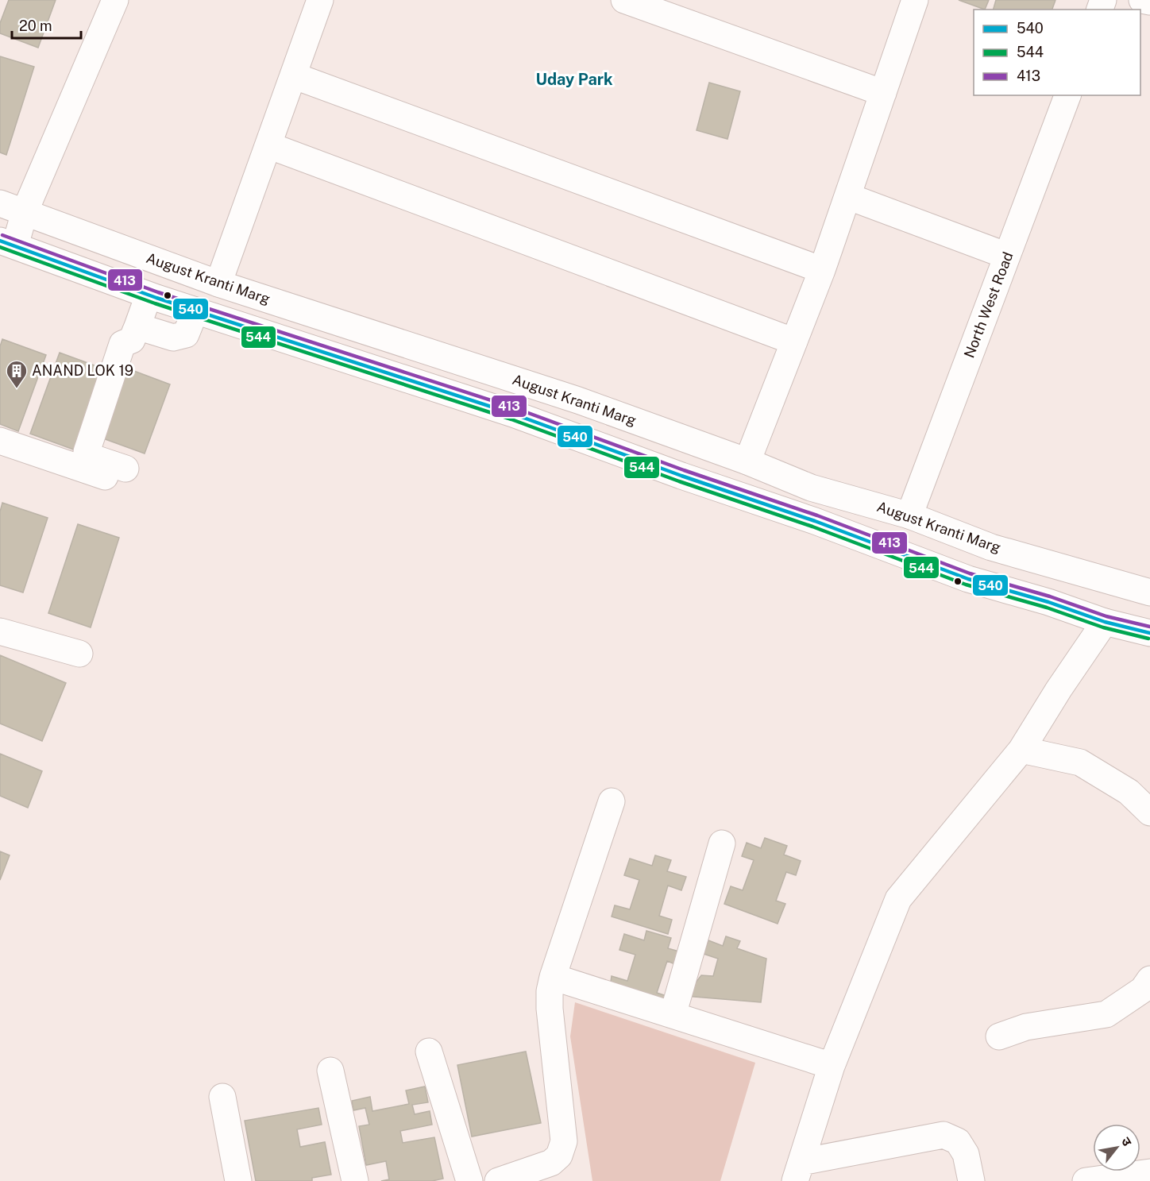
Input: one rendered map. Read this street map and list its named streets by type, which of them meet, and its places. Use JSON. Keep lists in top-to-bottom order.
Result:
{
  "streets": {
    "street": ["August Kranti Marg", "North West Road"]
  },
  "crossings": [
    ["August Kranti Marg", "North West Road"]
  ],
  "districts": ["Uday Park"],
  "places": {
    "building": ["ANAND LOK 19"]
  },
  "lines": ["transit line 413", "transit line 540", "transit line 544"],
  "legend": ["540", "544", "413"],
  "scale_bar": "20 m",
  "north": "top right"
}
